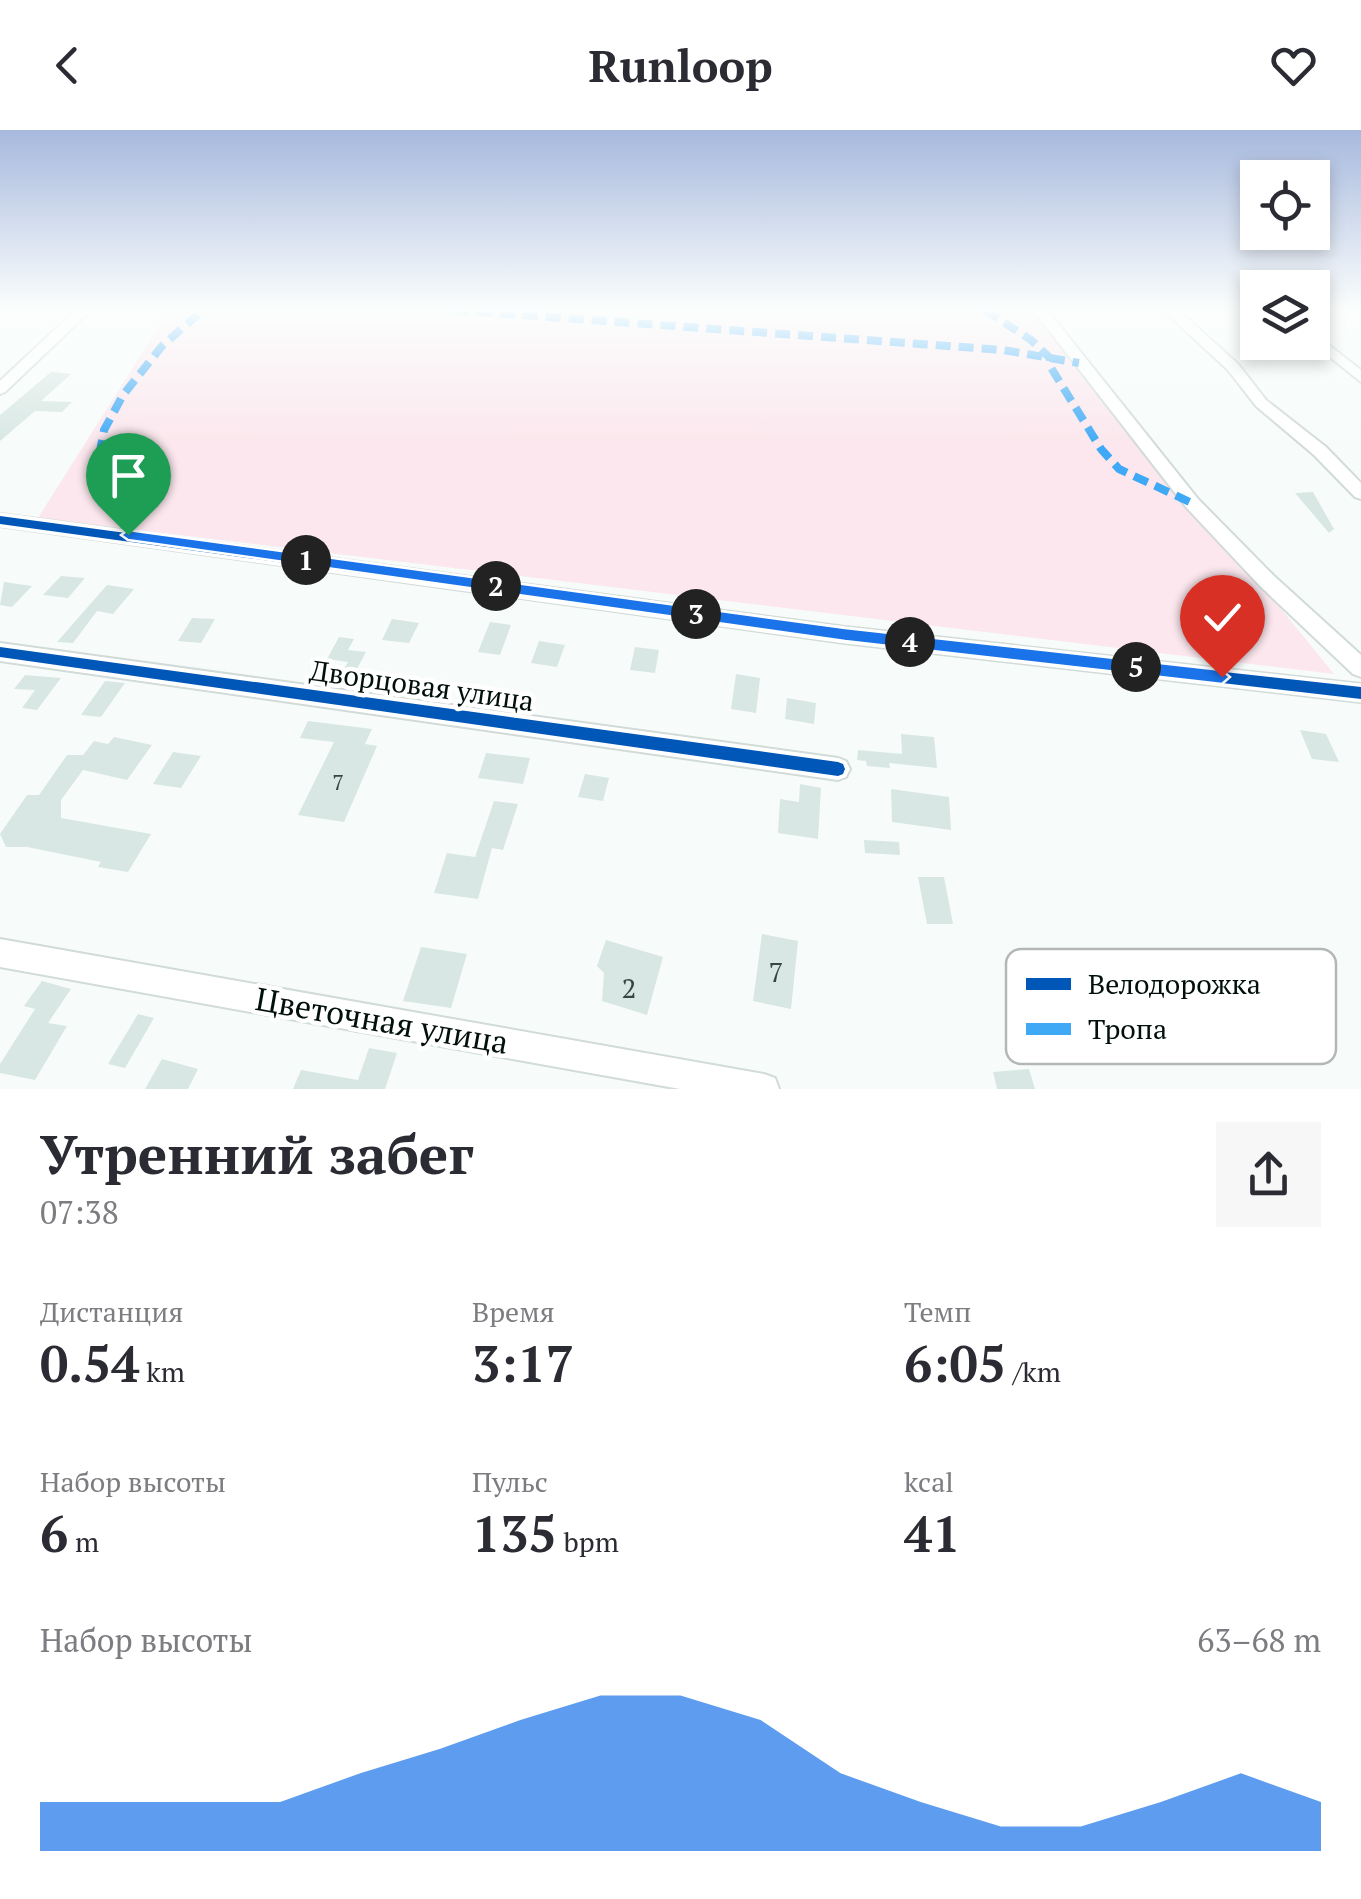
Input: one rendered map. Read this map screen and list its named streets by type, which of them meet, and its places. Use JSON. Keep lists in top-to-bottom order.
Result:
{
  "streets": {
    "street": ["Дворцовая улица", "Цветочная улица"]
  },
  "house_numbers": ["7", "7", "2"],
  "legend": ["Велодорожка", "Тропа"],
  "page": {
    "header": "Runloop",
    "pins": [
      "1",
      "2",
      "3",
      "4",
      "5"
    ],
    "heading": ["Утренний забег", "07:38"],
    "stats": [
      ["Дистанция", "0.54 km"],
      ["Время", "3:17"],
      ["Темп", "6:05 /km"],
      ["Набор высоты", "6 m"],
      ["Пульс", "135 bpm"],
      ["kcal", "41"]
    ],
    "chart": ["Набор высоты", "63–68 m"]
  }
}
